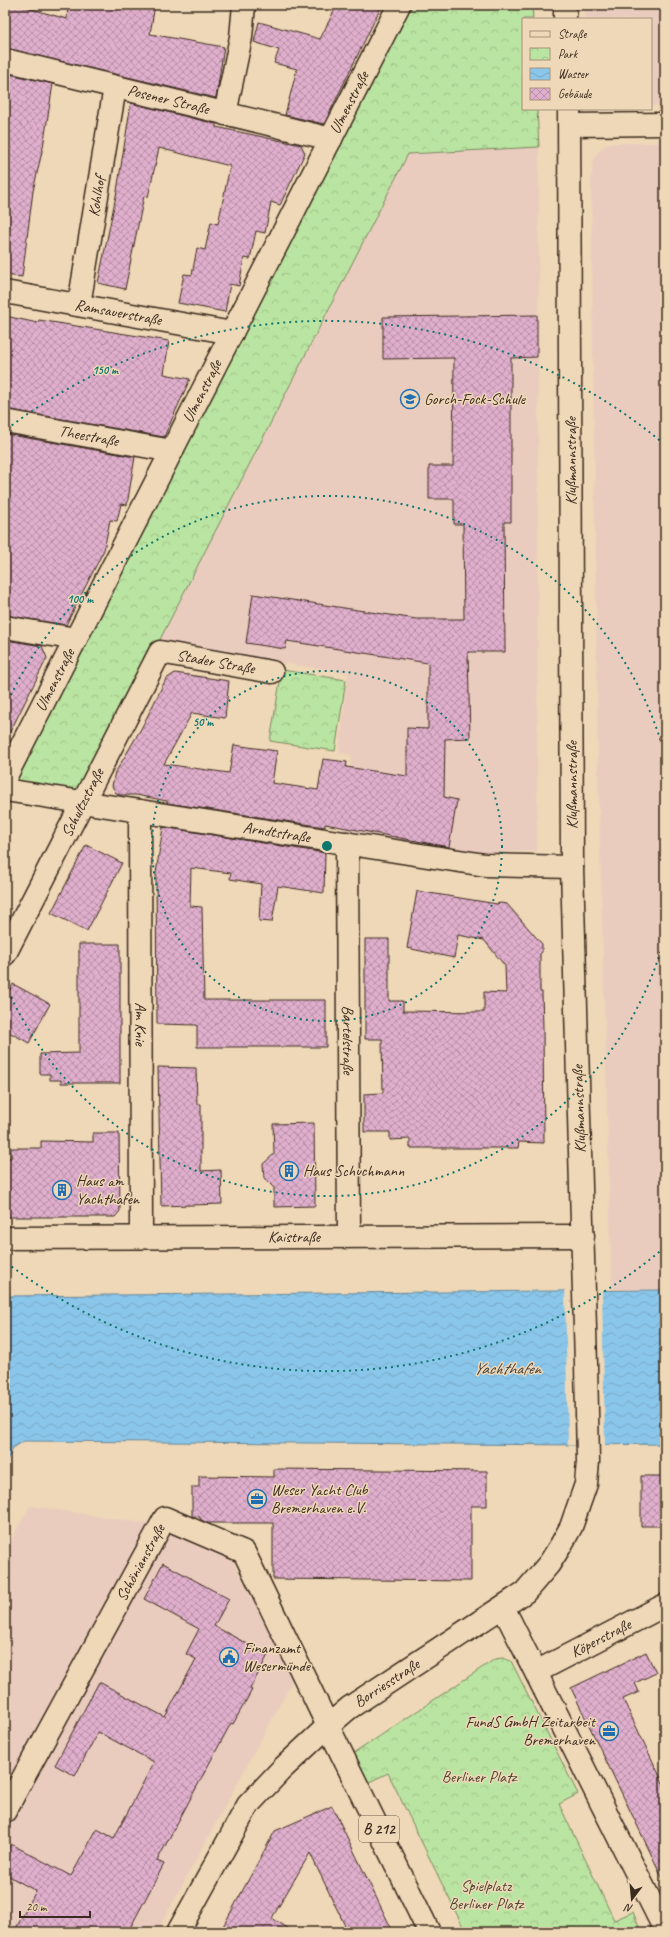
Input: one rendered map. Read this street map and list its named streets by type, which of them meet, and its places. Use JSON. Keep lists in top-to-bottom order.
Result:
{
  "streets": {
    "street": [
      "Posener Straße",
      "Ulmenstraße",
      "Kohlhof",
      "Ramsauerstraße",
      "Theestraße",
      "Klußmannstraße",
      "Stader Straße",
      "Schultzstraße",
      "Arndtstraße",
      "Am Knie",
      "Bartelstraße",
      "Kaistraße",
      "Schönianstraße",
      "Köperstraße",
      "Borriesstraße",
      "B 212"
    ]
  },
  "crossings": [
    ["Posener Straße", "Ulmenstraße"],
    ["Posener Straße", "Kohlhof"],
    ["Ulmenstraße", "Ramsauerstraße"],
    ["Ulmenstraße", "Theestraße"],
    ["Kohlhof", "Ramsauerstraße"],
    ["Klußmannstraße", "Arndtstraße"],
    ["Klußmannstraße", "Kaistraße"],
    ["Klußmannstraße", "Borriesstraße"],
    ["Stader Straße", "Schultzstraße"],
    ["Schultzstraße", "Arndtstraße"],
    ["Arndtstraße", "Am Knie"],
    ["Arndtstraße", "Bartelstraße"],
    ["Am Knie", "Kaistraße"],
    ["Bartelstraße", "Kaistraße"],
    ["Schönianstraße", "Borriesstraße"],
    ["Schönianstraße", "B 212"],
    ["Borriesstraße", "B 212"]
  ],
  "water": ["Yachthafen"],
  "parks": ["Berliner Platz", "Spielplatz Berliner Platz"],
  "places": {
    "school or university": ["Gorch-Fock-Schule"],
    "building": ["Haus Schuchmann", "Haus am Yachthafen"],
    "office": ["Weser Yacht Club Bremerhaven e.V.", "FundS GmbH Zeitarbeit Bremerhaven"],
    "public building": ["Finanzamt Wesermünde"]
  },
  "legend": [
    "Straße",
    "Park",
    "Wasser",
    "Gebäude"
  ],
  "scale_bar": "20 m",
  "north": "bottom",
  "rings": ["150 m", "100 m", "50 m"]
}
